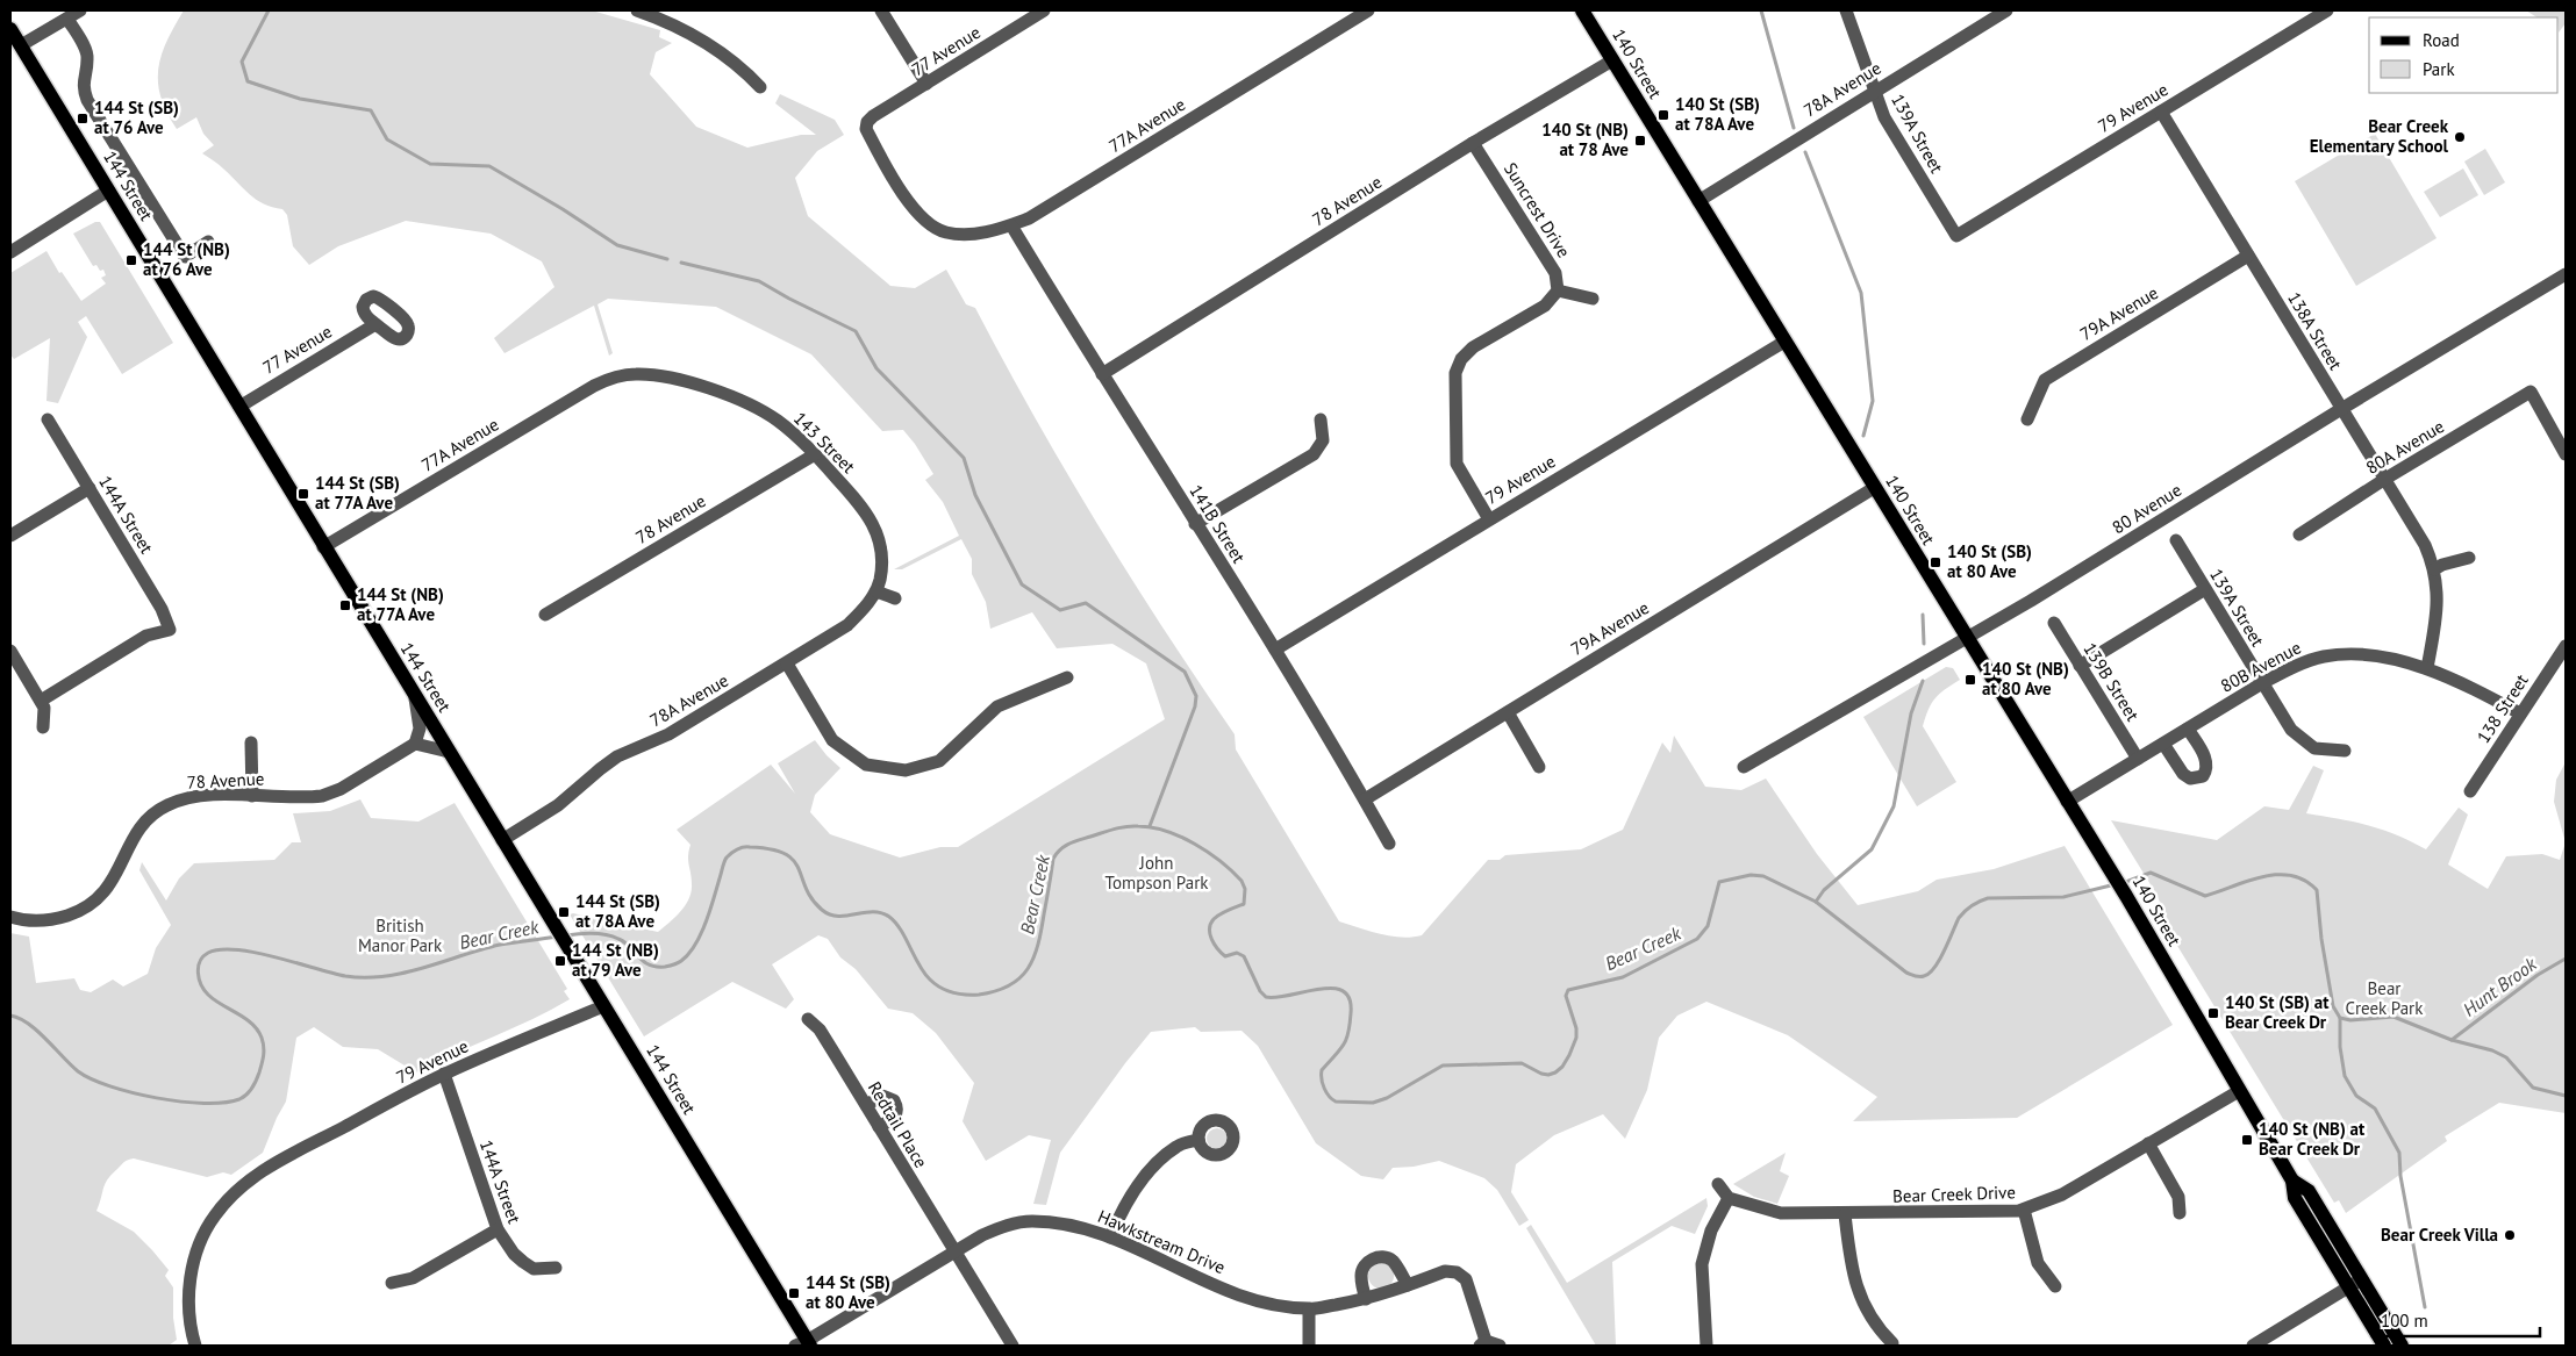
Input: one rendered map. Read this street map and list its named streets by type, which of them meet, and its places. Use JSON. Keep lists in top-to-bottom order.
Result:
{
  "streets": {
    "main road": ["140 Street", "144 Street"],
    "street": [
      "77 Avenue",
      "78A Avenue",
      "79 Avenue",
      "77A Avenue",
      "139A Street",
      "78 Avenue",
      "Suncrest Drive",
      "79A Avenue",
      "138A Street",
      "143 Street",
      "80A Avenue",
      "80 Avenue",
      "144A Street",
      "141B Street",
      "80B Avenue",
      "139B Street",
      "138 Street",
      "Redtail Place",
      "Bear Creek Drive",
      "Hawkstream Drive"
    ]
  },
  "crossings": [
    ["77 Avenue", "77A Avenue"],
    ["77 Avenue", "144 Street"],
    ["140 Street", "78A Avenue"],
    ["140 Street", "79 Avenue"],
    ["140 Street", "78 Avenue"],
    ["140 Street", "79A Avenue"],
    ["140 Street", "80 Avenue"],
    ["140 Street", "80B Avenue"],
    ["140 Street", "Bear Creek Drive"],
    ["78A Avenue", "139A Street"],
    ["78A Avenue", "144 Street"],
    ["78A Avenue", "143 Street"],
    ["79 Avenue", "139A Street"],
    ["79 Avenue", "144 Street"],
    ["79 Avenue", "138A Street"],
    ["79 Avenue", "144A Street"],
    ["79 Avenue", "141B Street"],
    ["77A Avenue", "144 Street"],
    ["77A Avenue", "143 Street"],
    ["77A Avenue", "141B Street"],
    ["139A Street", "80B Avenue"],
    ["144 Street", "Hawkstream Drive"],
    ["78 Avenue", "Suncrest Drive"],
    ["78 Avenue", "143 Street"],
    ["78 Avenue", "141B Street"],
    ["79A Avenue", "138A Street"],
    ["79A Avenue", "141B Street"],
    ["138A Street", "80A Avenue"],
    ["138A Street", "80 Avenue"],
    ["138A Street", "80B Avenue"],
    ["80B Avenue", "139B Street"],
    ["80B Avenue", "138 Street"],
    ["Redtail Place", "Hawkstream Drive"]
  ],
  "water": ["Bear Creek", "Hunt Brook"],
  "parks": ["John Tompson Park", "British Manor Park", "Bear Creek Park"],
  "places": {
    "transit": [
      "140 St (SB) at 78A Ave",
      "144 St (SB) at 76 Ave",
      "140 St (NB) at 78 Ave",
      "144 St (NB) at 76 Ave",
      "144 St (SB) at 77A Ave",
      "140 St (SB) at 80 Ave",
      "144 St (NB) at 77A Ave",
      "140 St (NB) at 80 Ave",
      "144 St (SB) at 78A Ave",
      "144 St (NB) at 79 Ave",
      "140 St (SB) at Bear Creek Dr",
      "140 St (NB) at Bear Creek Dr",
      "144 St (SB) at 80 Ave"
    ],
    "other": ["Bear Creek Elementary School", "Bear Creek Villa"]
  },
  "legend": ["Road", "Park"],
  "scale_bar": "100 m"
}
